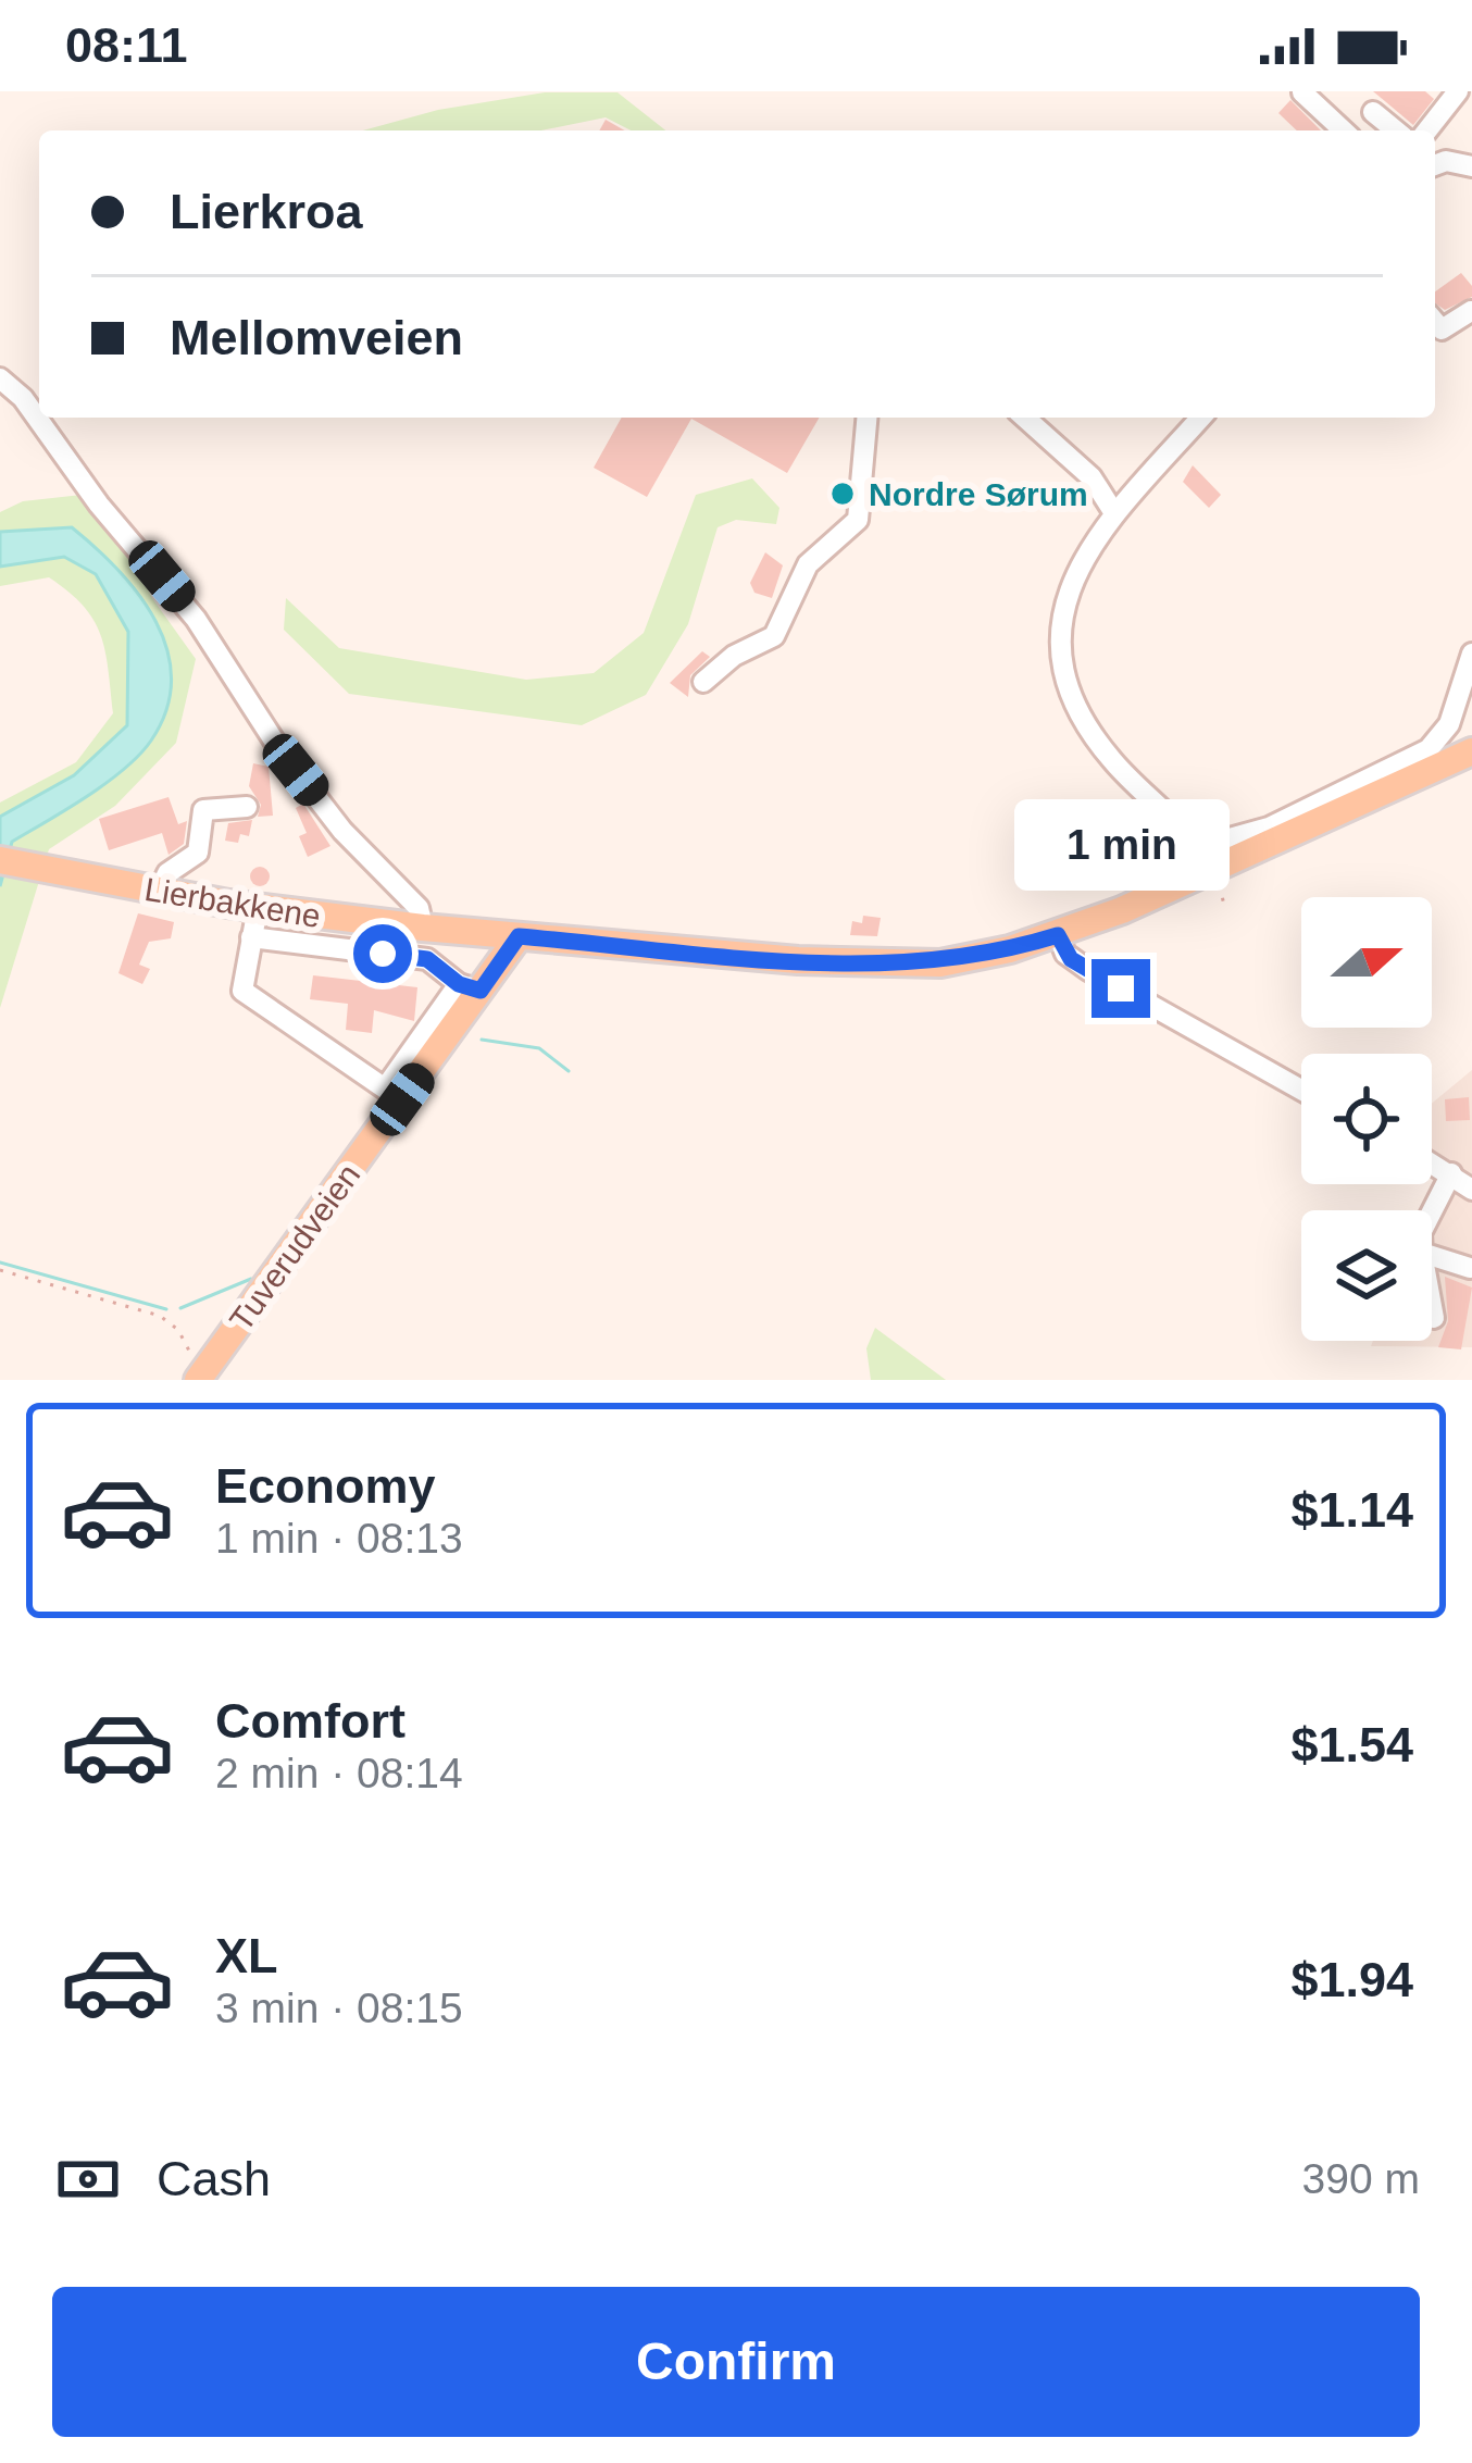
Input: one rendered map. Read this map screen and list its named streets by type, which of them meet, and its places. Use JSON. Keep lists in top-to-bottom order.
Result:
{
  "streets": {
    "main road": ["Lierbakkene", "Tuverudveien"]
  },
  "crossings": [
    ["Lierbakkene", "Tuverudveien"]
  ],
  "places": ["Nordre Sørum"],
  "north": "right",
  "page": {
    "status": "08:11",
    "banner": ["Lierkroa", "Mellomveien"],
    "bubble": "1 min",
    "list": [
      {
        "name": "Economy",
        "note": "1 min · 08:13",
        "value": "$1.14"
      },
      {
        "name": "Comfort",
        "note": "2 min · 08:14",
        "value": "$1.54"
      },
      {
        "name": "XL",
        "note": "3 min · 08:15",
        "value": "$1.94"
      }
    ],
    "pay": ["Cash", "390 m"],
    "buttons": "Confirm"
  }
}
